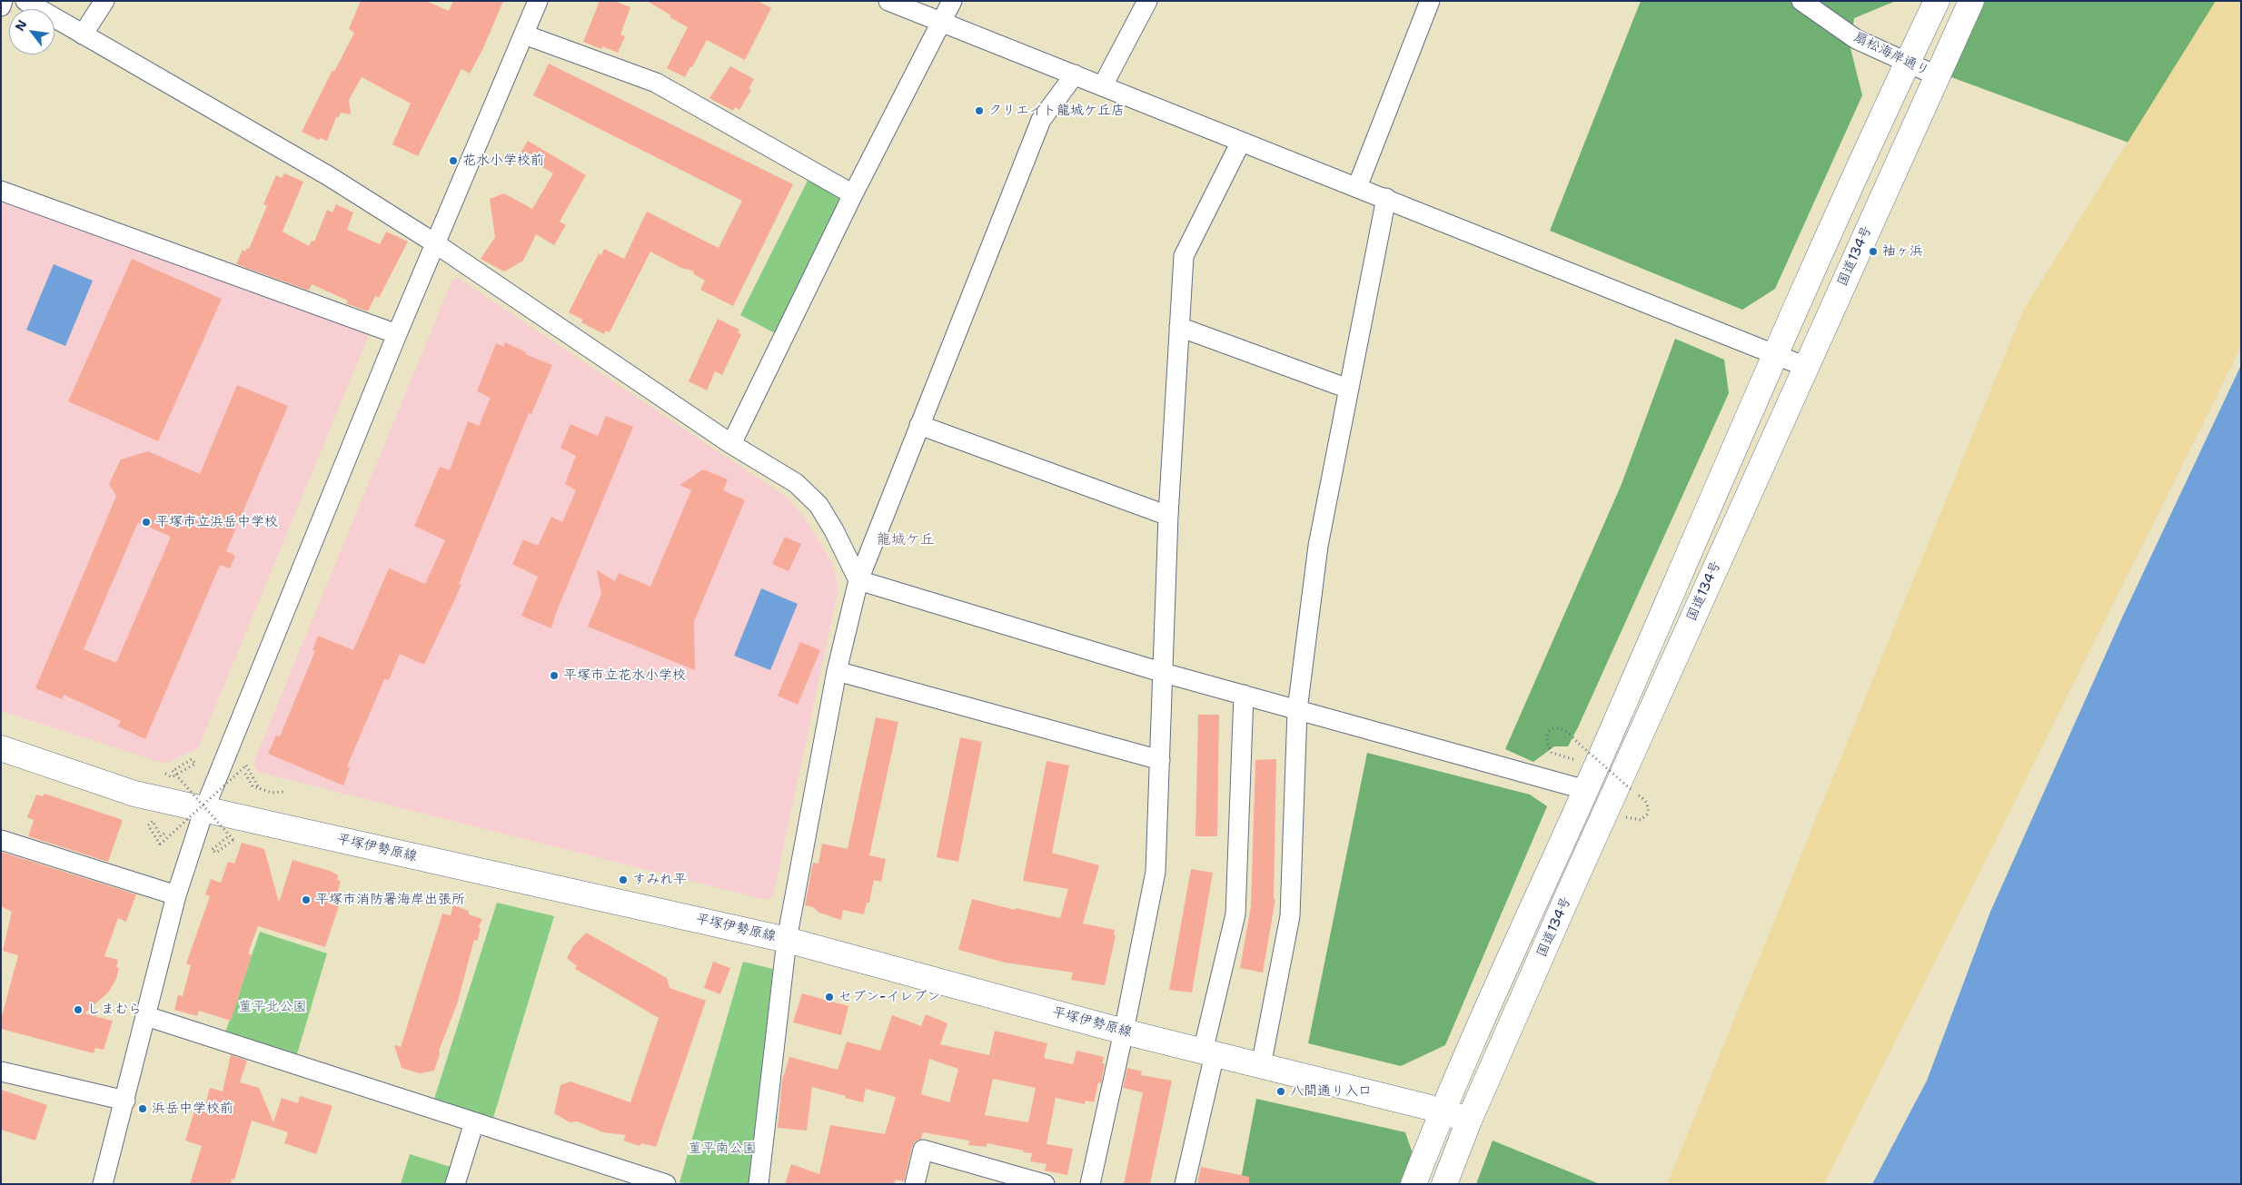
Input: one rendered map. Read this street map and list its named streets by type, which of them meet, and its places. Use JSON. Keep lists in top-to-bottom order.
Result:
{
  "streets": {
    "main road": ["国道134号", "平塚伊勢原線"],
    "street": ["扇松海岸通り"]
  },
  "crossings": [
    ["扇松海岸通り", "国道134号"],
    ["国道134号", "平塚伊勢原線"]
  ],
  "districts": ["龍城ケ丘"],
  "parks": ["菫平北公園", "菫平南公園"],
  "places": [
    "クリエイト龍城ケ丘店",
    "花水小学校前",
    "袖ヶ浜",
    "平塚市立浜岳中学校",
    "平塚市立花水小学校",
    "すみれ平",
    "平塚市消防署海岸出張所",
    "セブン-イレブン",
    "しまむら",
    "八間通り入口",
    "浜岳中学校前"
  ],
  "north": "top left"
}
